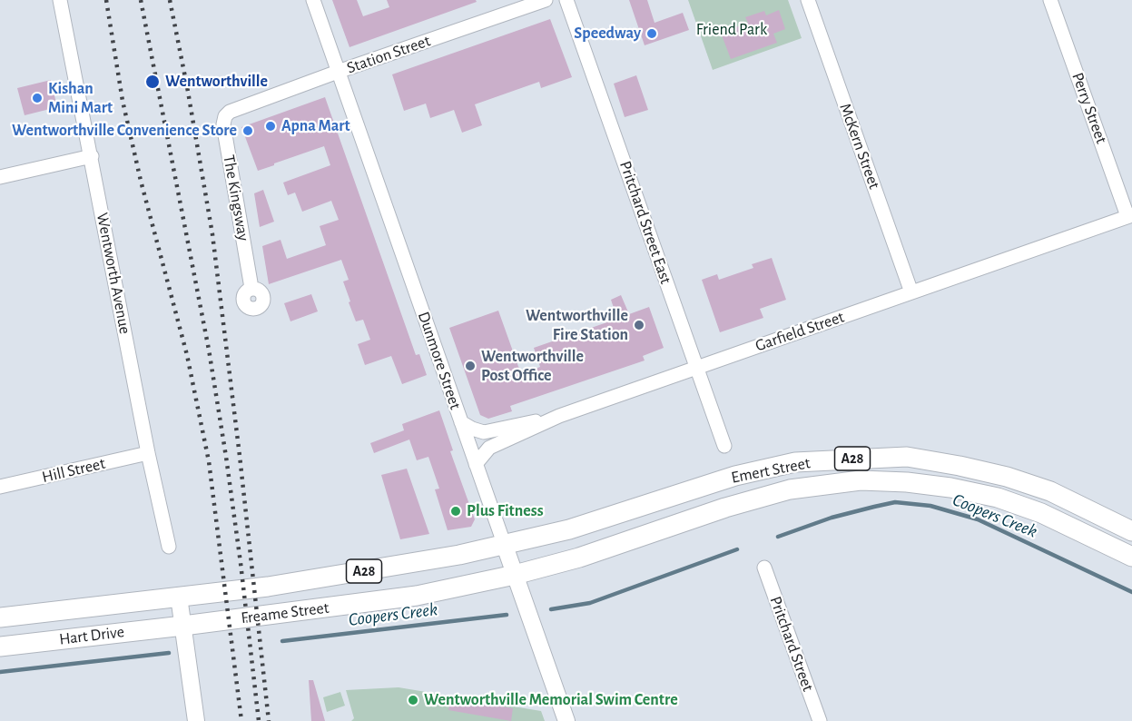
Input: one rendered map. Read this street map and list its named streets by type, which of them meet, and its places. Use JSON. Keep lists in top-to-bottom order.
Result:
{
  "streets": {
    "highway": [
      "A28",
      "Emert Street",
      "Freame Street",
      "Hart Drive"
    ],
    "main road": ["Dunmore Street"],
    "street": [
      "Station Street",
      "Perry Street",
      "McKern Street",
      "The Kingsway",
      "Pritchard Street East",
      "Wentworth Avenue",
      "Garfield Street",
      "Hill Street",
      "Pritchard Street"
    ]
  },
  "crossings": [
    ["Station Street", "The Kingsway"],
    ["Station Street", "Dunmore Street"],
    ["Perry Street", "Garfield Street"],
    ["McKern Street", "Garfield Street"],
    ["Pritchard Street East", "Garfield Street"],
    ["Wentworth Avenue", "Hill Street"],
    ["Garfield Street", "Dunmore Street"],
    ["Dunmore Street", "Emert Street"],
    ["Dunmore Street", "Freame Street"],
    ["Emert Street", "Freame Street"],
    ["Freame Street", "Hart Drive"]
  ],
  "water": ["Coopers Creek"],
  "parks": ["Friend Park"],
  "places": [
    "Speedway",
    "Wentworthville",
    "Kishan Mini Mart",
    "Apna Mart",
    "Wentworthville Convenience Store",
    "Wentworthville Fire Station",
    "Wentworthville Post Office",
    "Plus Fitness",
    "Wentworthville Memorial Swim Centre"
  ]
}
